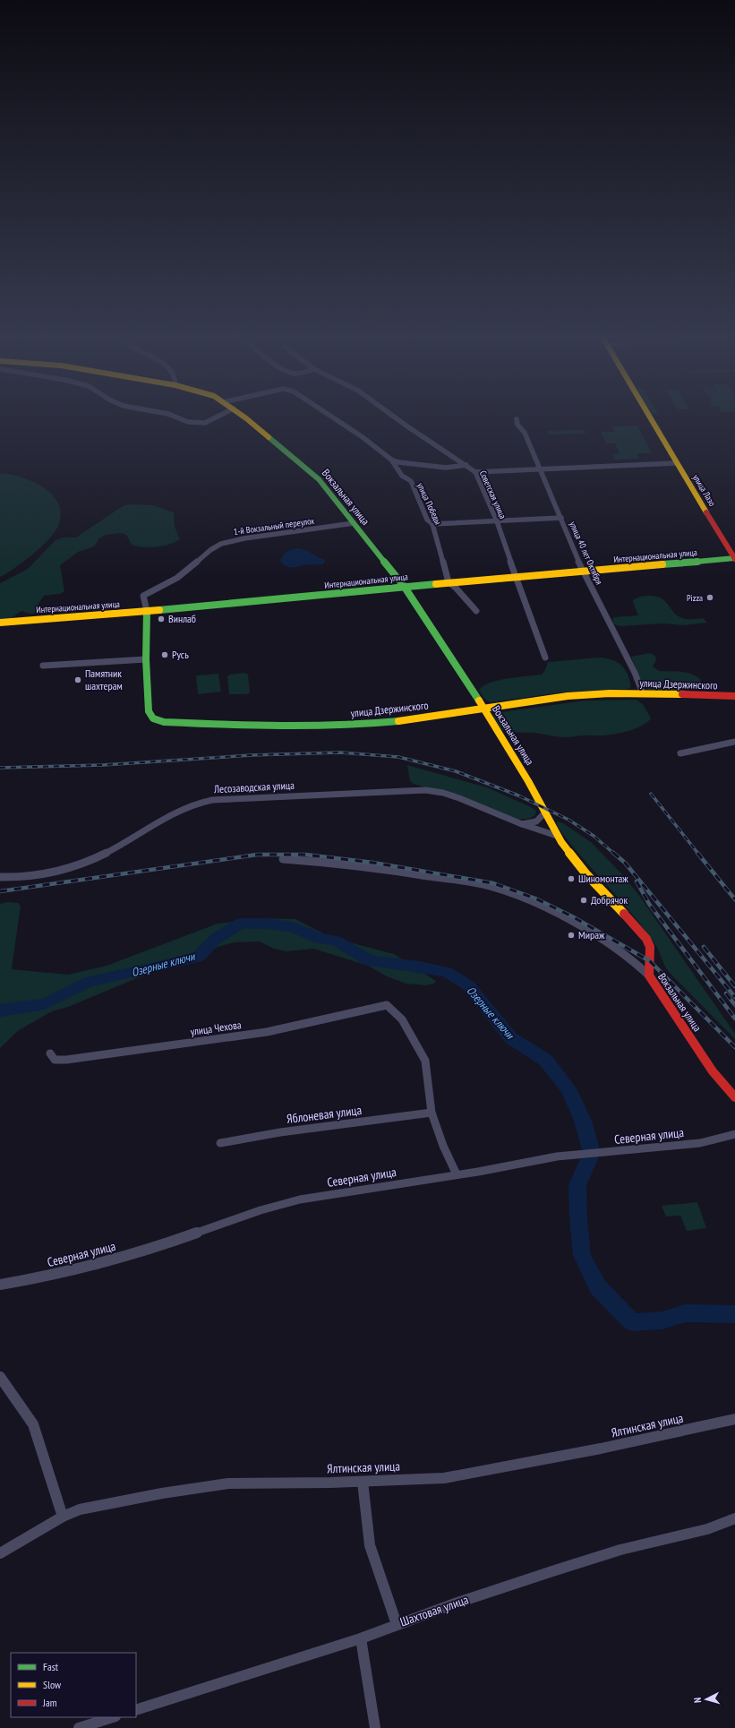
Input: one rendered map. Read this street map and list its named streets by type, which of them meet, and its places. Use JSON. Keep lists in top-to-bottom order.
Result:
{
  "streets": {
    "main road": [
      "улица Лазо",
      "Вокзальная улица",
      "Интернациональная улица",
      "улица Дзержинского"
    ],
    "street": [
      "Советская улица",
      "улица Победы",
      "1-й Вокзальный переулок",
      "улица 40 лет Октября",
      "Лесозаводская улица",
      "улица Чехова",
      "Яблоневая улица",
      "Северная улица",
      "Ялтинская улица",
      "Шахтовая улица"
    ]
  },
  "crossings": [
    ["улица Лазо", "Интернациональная улица"],
    ["Советская улица", "Интернациональная улица"],
    ["Вокзальная улица", "1-й Вокзальный переулок"],
    ["Вокзальная улица", "Интернациональная улица"],
    ["Вокзальная улица", "улица Дзержинского"],
    ["Вокзальная улица", "Лесозаводская улица"],
    ["улица Победы", "Интернациональная улица"],
    ["1-й Вокзальный переулок", "Интернациональная улица"],
    ["1-й Вокзальный переулок", "улица Дзержинского"],
    ["улица 40 лет Октября", "Интернациональная улица"],
    ["улица 40 лет Октября", "улица Дзержинского"],
    ["Интернациональная улица", "улица Дзержинского"],
    ["улица Чехова", "Яблоневая улица"]
  ],
  "water": ["Озерные ключи"],
  "places": [
    "Pizza",
    "Винлаб",
    "Русь",
    "Памятник шахтерам",
    "Шиномонтаж",
    "Добрячок",
    "Мираж"
  ],
  "legend": ["Fast", "Slow", "Jam"],
  "north": "left"
}
